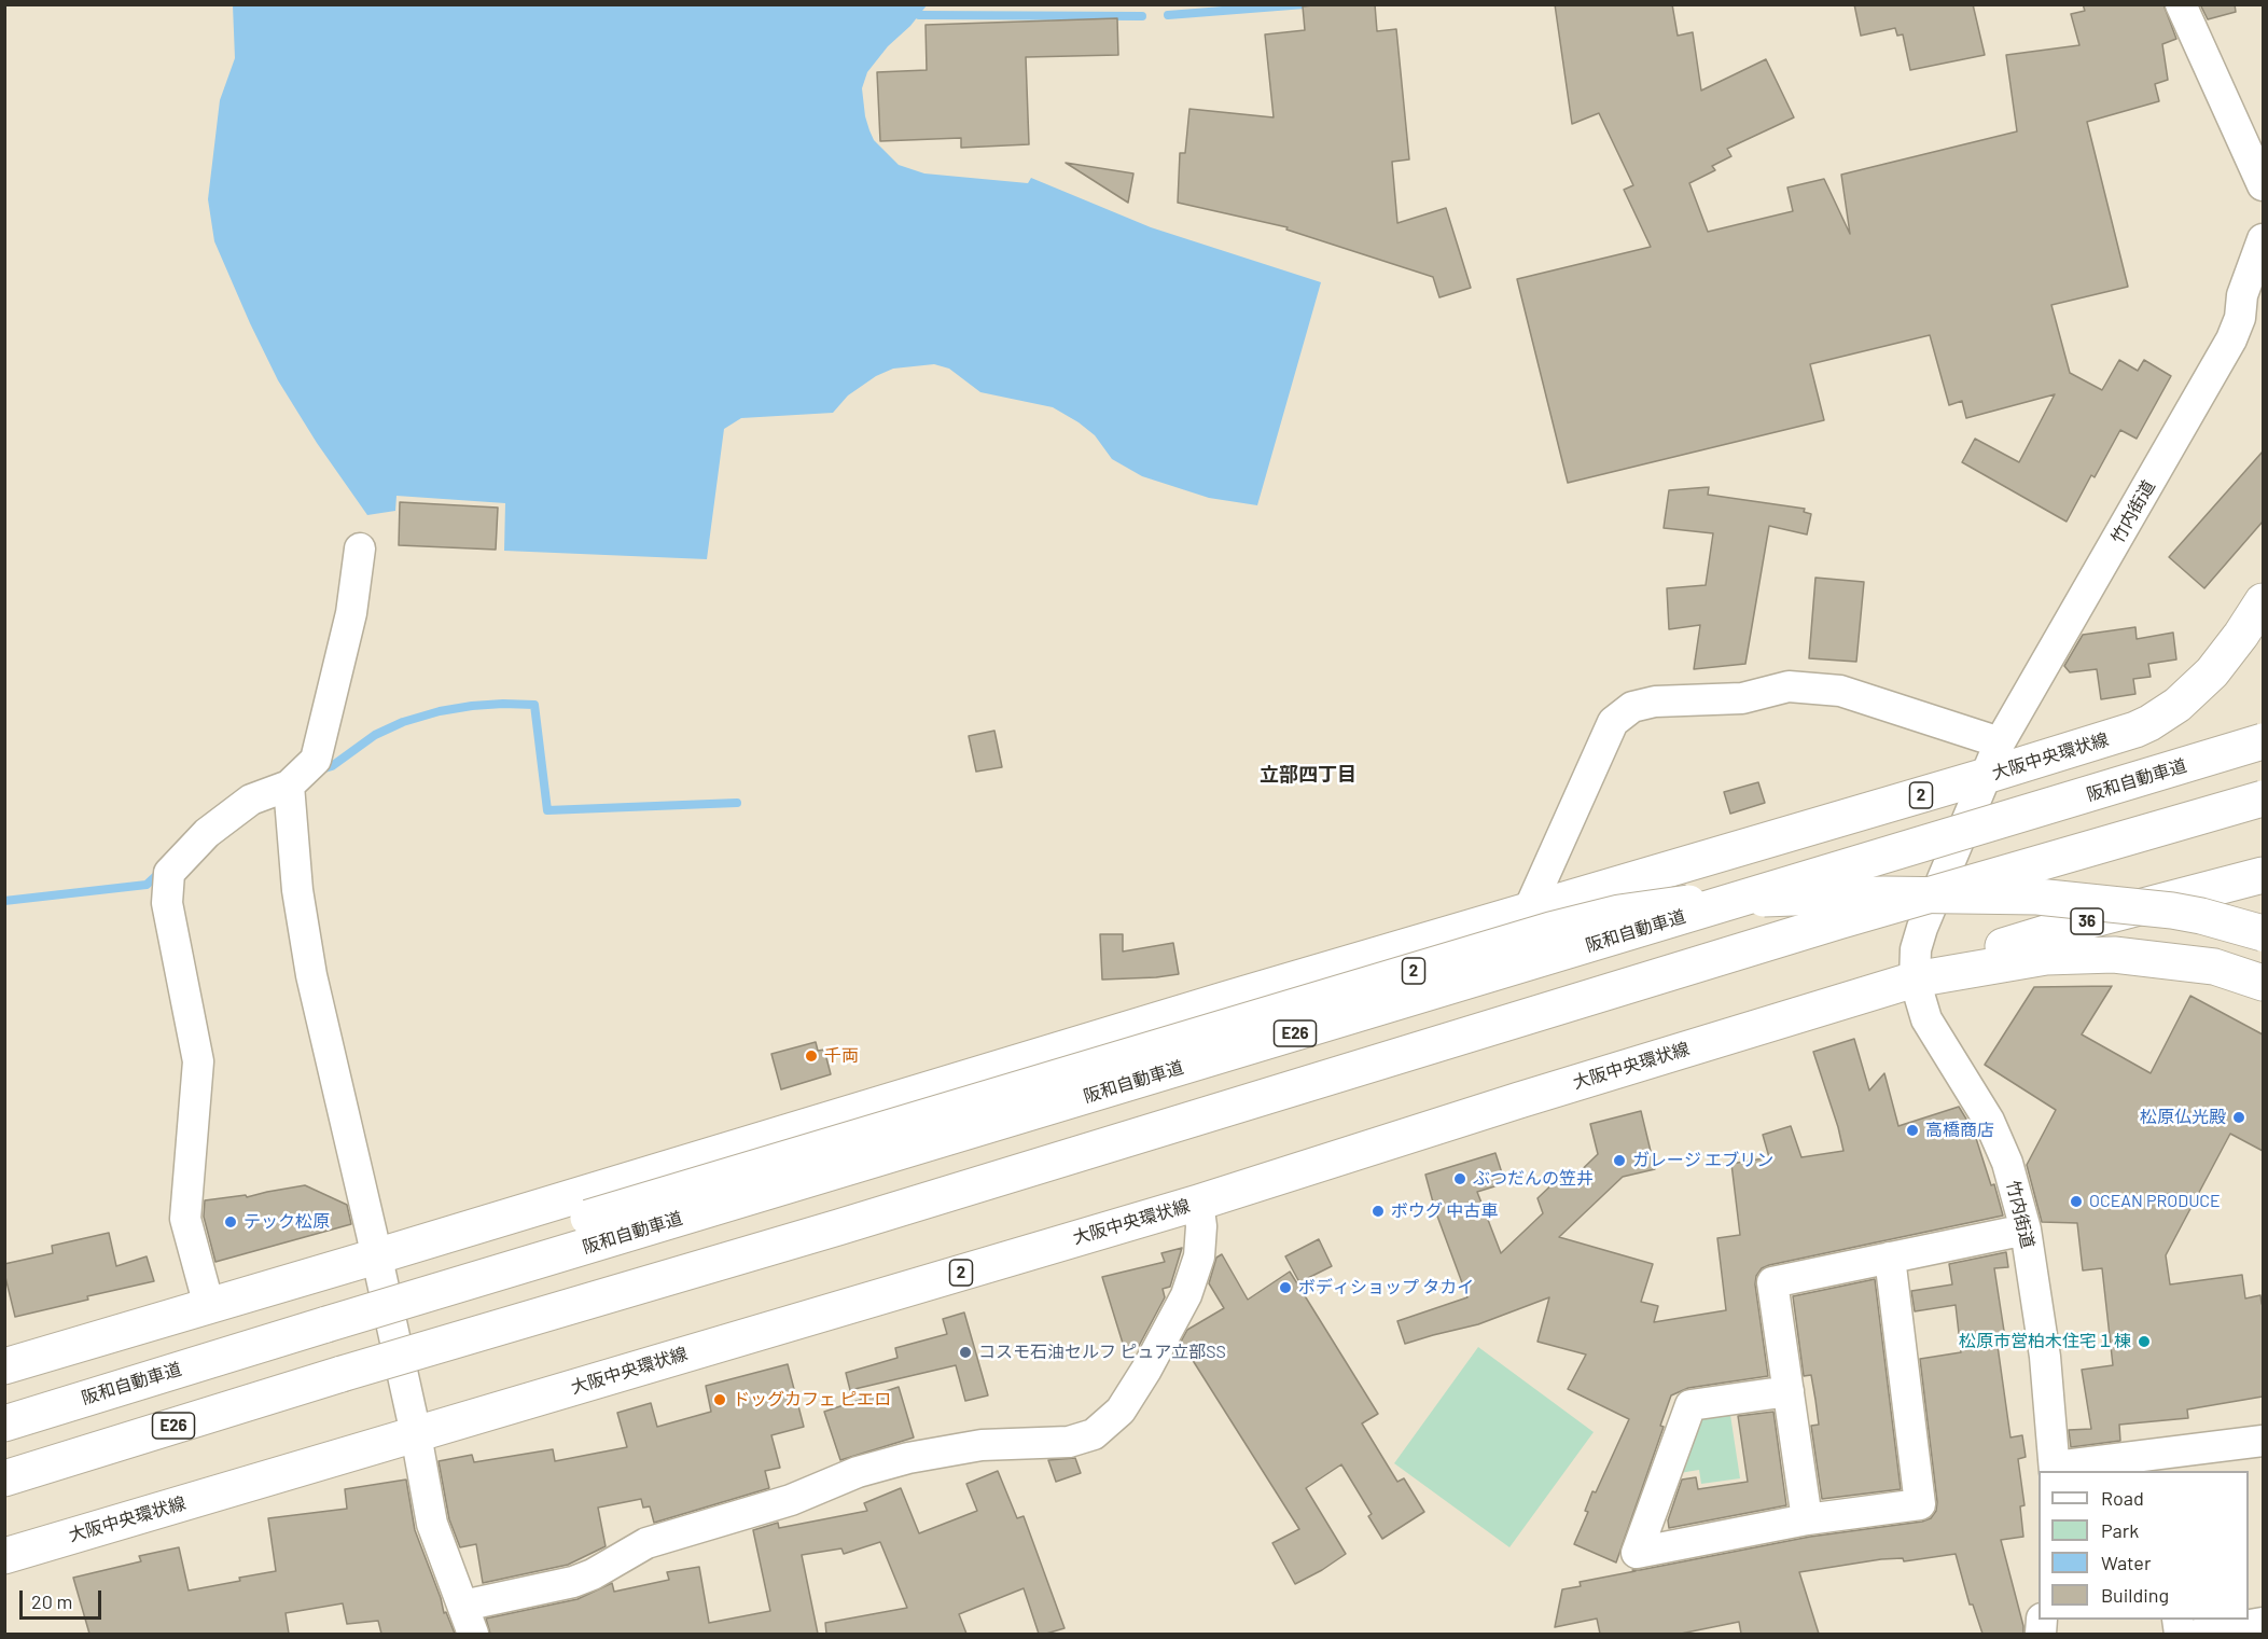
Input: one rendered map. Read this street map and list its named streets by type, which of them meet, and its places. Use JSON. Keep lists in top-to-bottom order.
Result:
{
  "streets": {
    "main road": [
      "大阪中央環状線",
      "阪和自動車道",
      "2",
      "36",
      "E26"
    ],
    "street": ["竹内街道"]
  },
  "crossings": [
    ["竹内街道", "大阪中央環状線"],
    ["竹内街道", "36"],
    ["大阪中央環状線", "36"]
  ],
  "districts": ["立部四丁目"],
  "places": [
    "千両",
    "松原仏光殿",
    "高橋商店",
    "ガレージ エブリン",
    "ぶつだんの笠井",
    "OCEAN PRODUCE",
    "ボウグ 中古車",
    "テック松原",
    "ボディショップ タカイ",
    "松原市営柏木住宅１棟",
    "コスモ石油セルフ ピュア立部SS",
    "ドッグカフェ ピエロ"
  ],
  "legend": [
    "Road",
    "Park",
    "Water",
    "Building"
  ],
  "scale_bar": "20 m"
}
